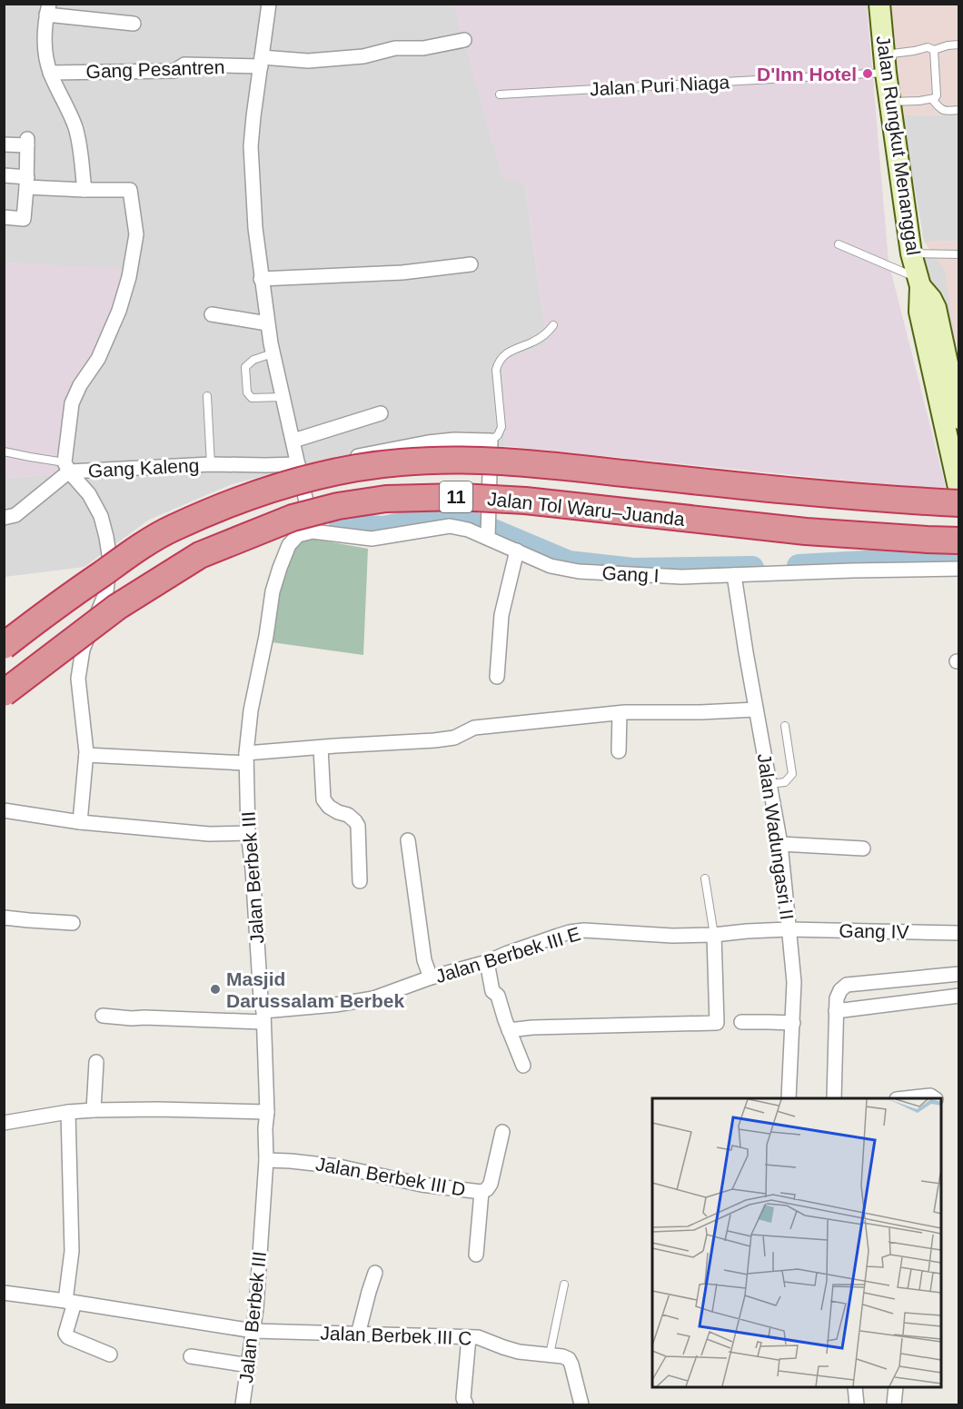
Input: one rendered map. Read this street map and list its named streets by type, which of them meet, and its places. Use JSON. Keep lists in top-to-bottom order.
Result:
{
  "streets": {
    "highway": ["11", "Jalan Tol Waru–Juanda"],
    "main road": ["Jalan Rungkut Menanggal"],
    "street": [
      "Gang Pesantren",
      "Gang Kaleng",
      "Gang I",
      "Jalan Wadungasri II",
      "Jalan Berbek III",
      "Gang IV",
      "Jalan Berbek III E",
      "Jalan Berbek III D",
      "Jalan Berbek III C"
    ],
    "lane": ["Jalan Puri Niaga"]
  },
  "crossings": [
    ["Jalan Puri Niaga", "Jalan Rungkut Menanggal"],
    ["Gang I", "Jalan Wadungasri II"],
    ["Gang I", "Jalan Berbek III"],
    ["Jalan Wadungasri II", "Gang IV"],
    ["Jalan Wadungasri II", "Jalan Berbek III E"],
    ["Jalan Berbek III", "Jalan Berbek III E"],
    ["Jalan Berbek III", "Jalan Berbek III D"],
    ["Jalan Berbek III", "Jalan Berbek III C"],
    ["Gang IV", "Jalan Berbek III E"]
  ],
  "places": ["D'Inn Hotel", "Masjid Darussalam Berbek"]
}
